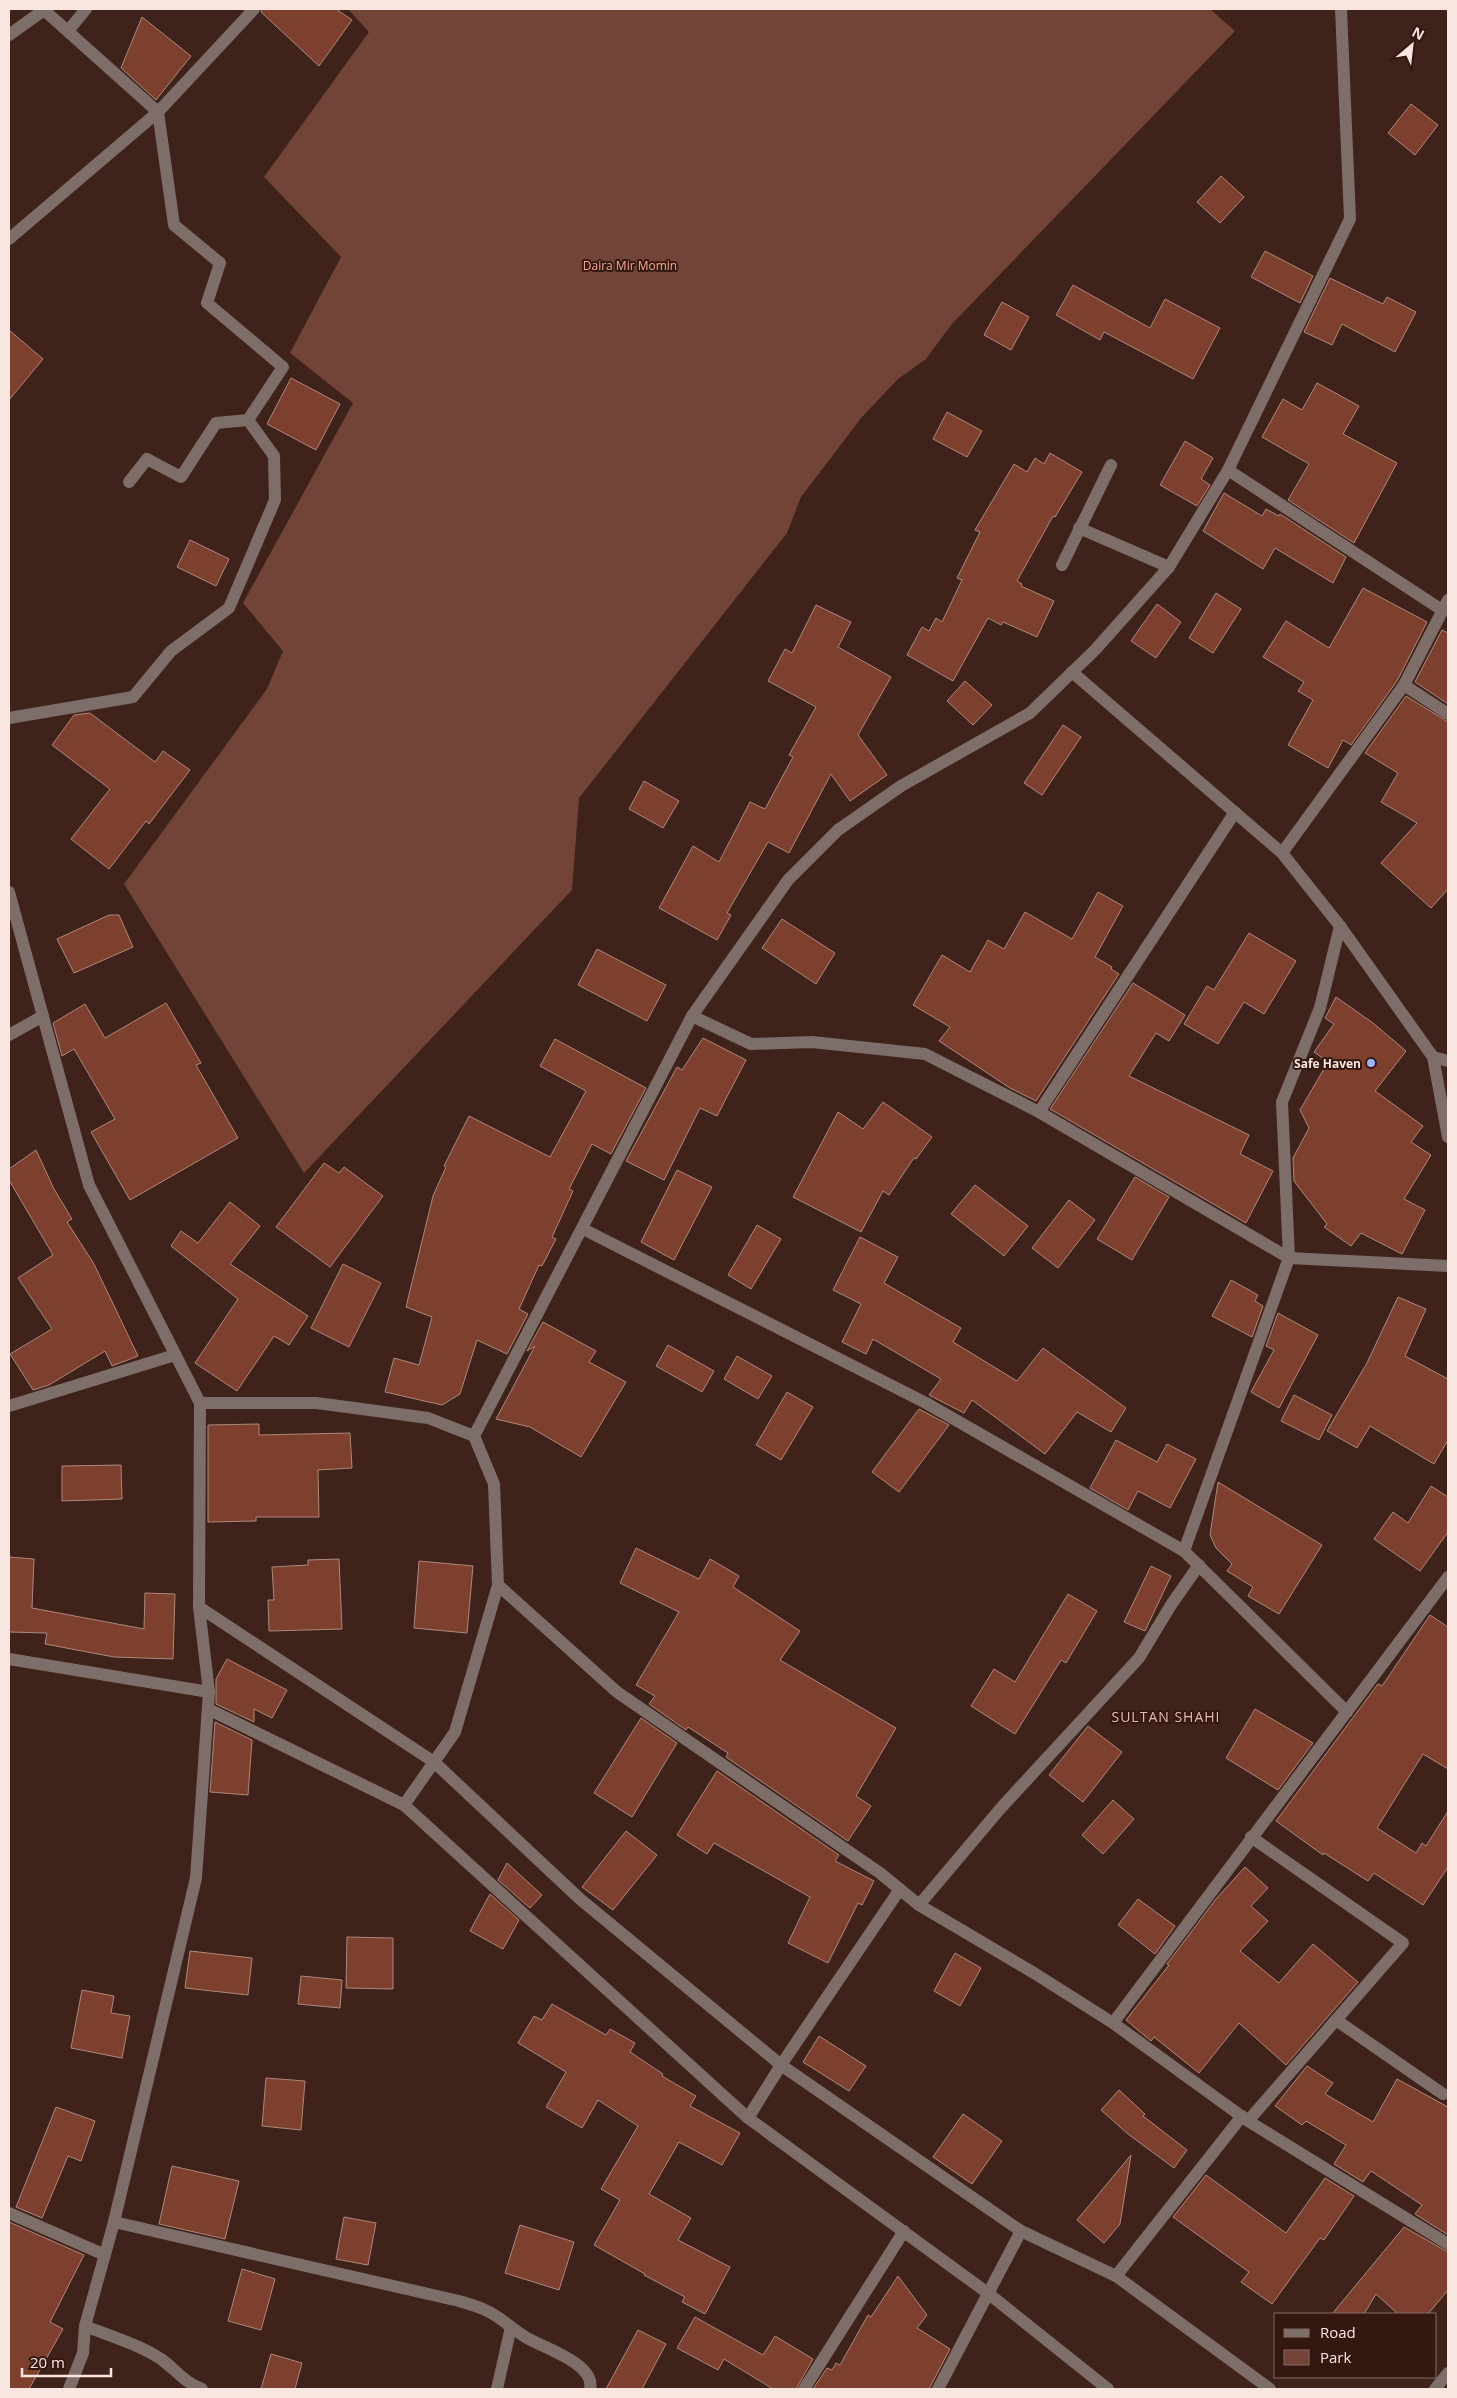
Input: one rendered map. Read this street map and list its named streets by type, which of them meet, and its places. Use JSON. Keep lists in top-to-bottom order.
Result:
{
  "districts": ["SULTAN SHAHI"],
  "parks": ["Daira Mir Momin"],
  "places": ["Safe Haven"],
  "legend": ["Road", "Park"],
  "scale_bar": "20 m",
  "north": "top right"
}
